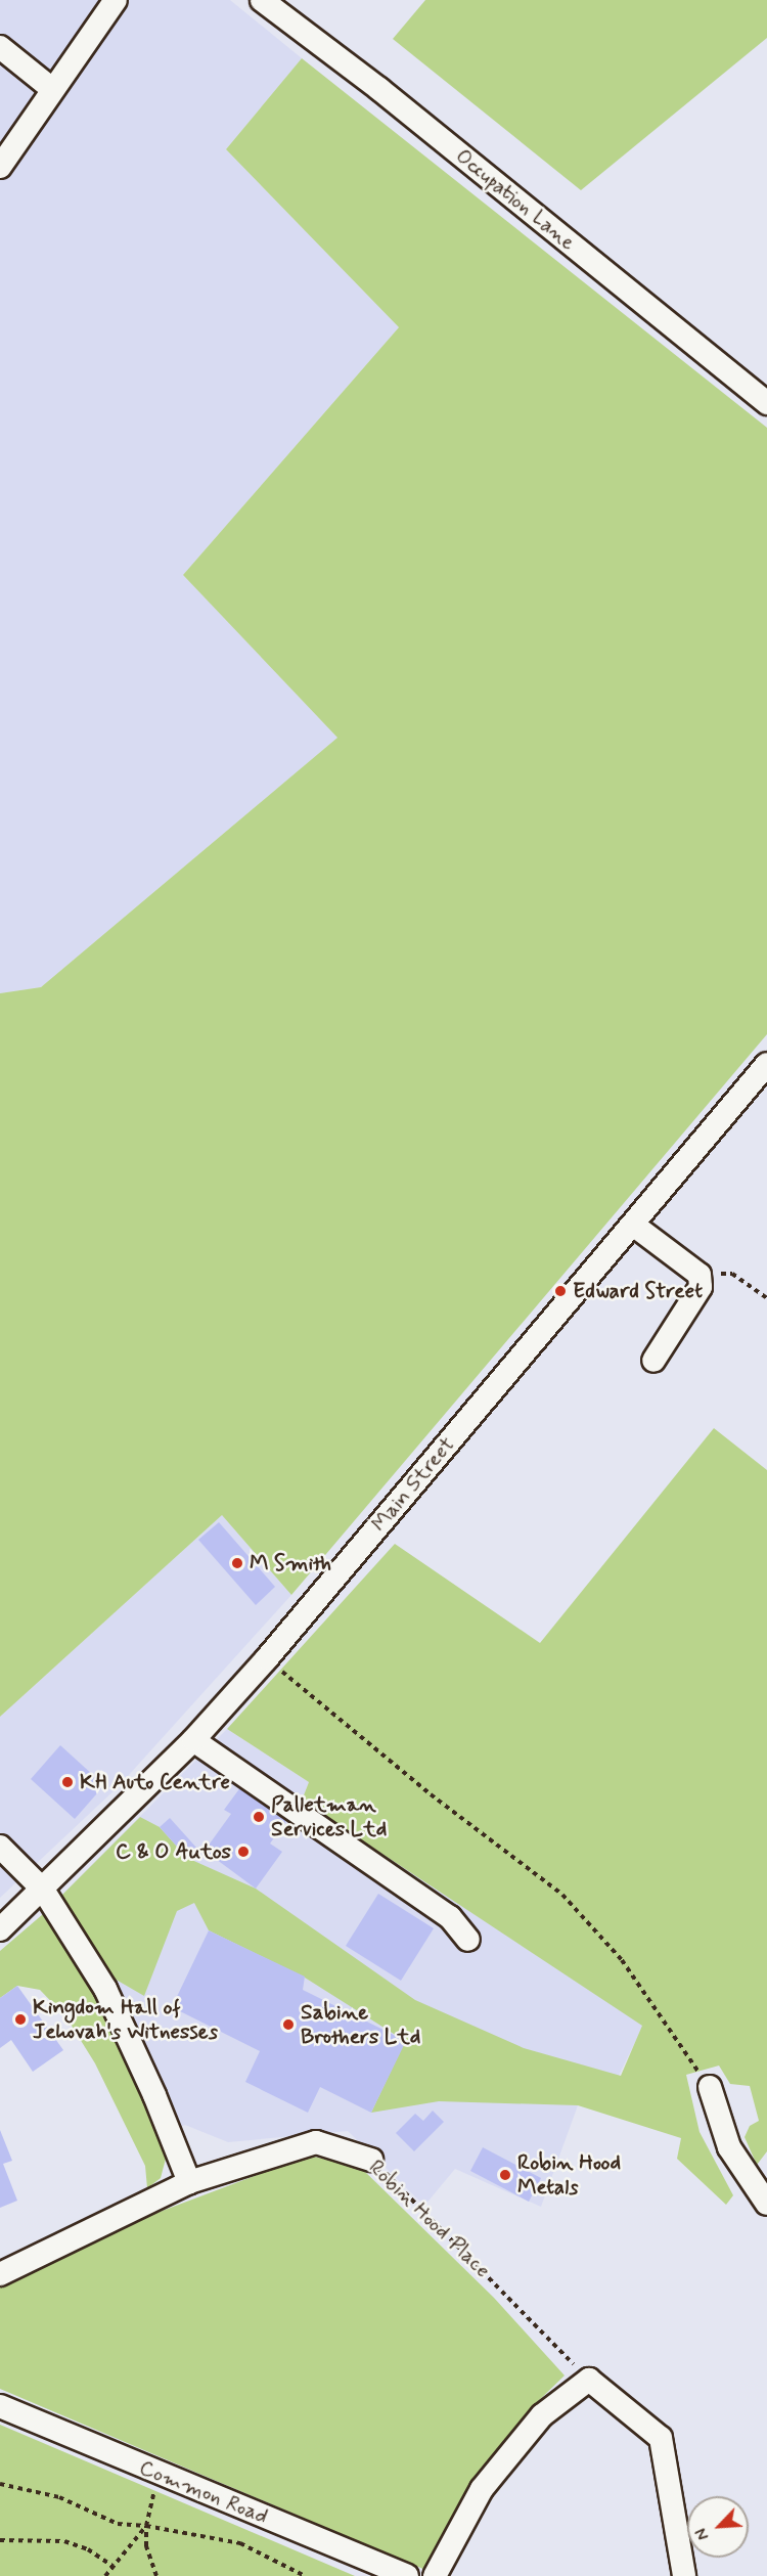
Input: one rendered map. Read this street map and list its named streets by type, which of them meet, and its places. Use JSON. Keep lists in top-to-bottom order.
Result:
{
  "streets": {
    "street": [
      "Occupation Lane",
      "Main Street",
      "Robin Hood Place",
      "Common Road"
    ]
  },
  "places": [
    "Edward Street",
    "M Smith",
    "KH Auto Centre",
    "Palletman Services Ltd",
    "C & O Autos",
    "Kingdom Hall of Jehovah's Witnesses",
    "Sabine Brothers Ltd",
    "Robin Hood Metals"
  ],
  "north": "bottom left"
}
